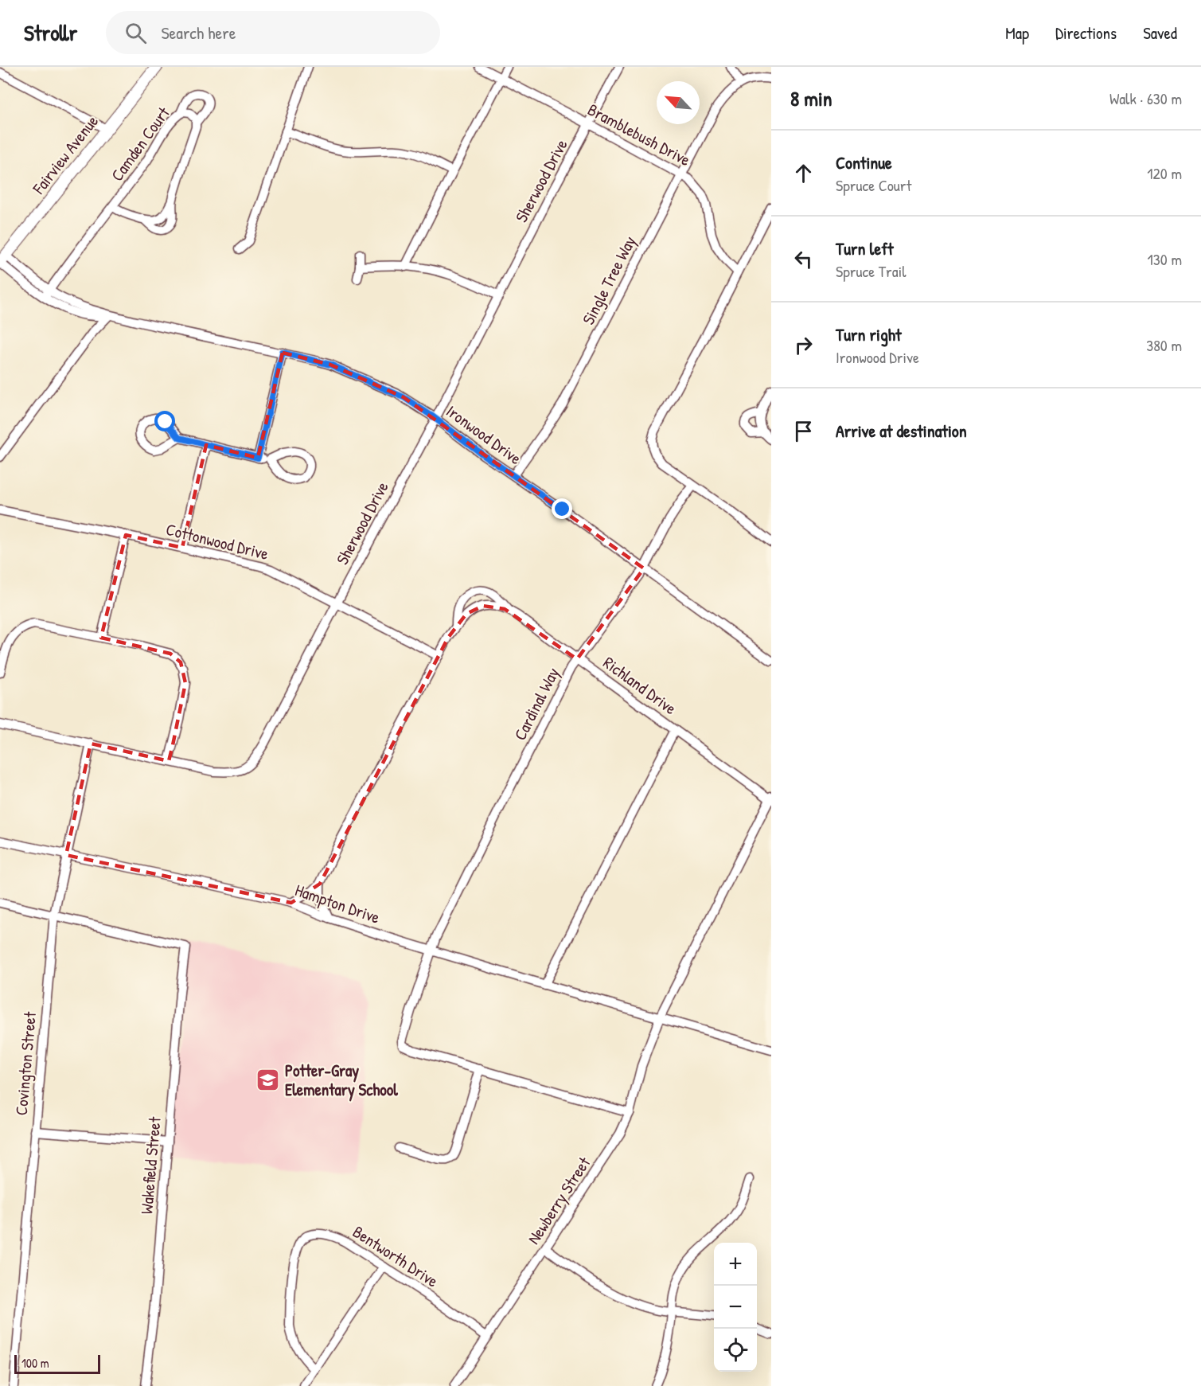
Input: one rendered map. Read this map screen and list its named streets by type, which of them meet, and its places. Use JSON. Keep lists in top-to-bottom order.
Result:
{
  "streets": {
    "main road": ["Fairview Avenue"],
    "street": [
      "Bramblebush Drive",
      "Camden Court",
      "Sherwood Drive",
      "Single Tree Way",
      "Ironwood Drive",
      "Cottonwood Drive",
      "Richland Drive",
      "Cardinal Way",
      "Hampton Drive",
      "Covington Street",
      "Wakefield Street",
      "Newberry Street",
      "Bentworth Drive"
    ]
  },
  "crossings": [
    ["Bramblebush Drive", "Sherwood Drive"],
    ["Bramblebush Drive", "Single Tree Way"],
    ["Camden Court", "Ironwood Drive"],
    ["Fairview Avenue", "Ironwood Drive"],
    ["Sherwood Drive", "Ironwood Drive"],
    ["Sherwood Drive", "Cottonwood Drive"],
    ["Sherwood Drive", "Covington Street"],
    ["Single Tree Way", "Ironwood Drive"],
    ["Ironwood Drive", "Cardinal Way"],
    ["Richland Drive", "Cardinal Way"],
    ["Richland Drive", "Newberry Street"],
    ["Cardinal Way", "Hampton Drive"],
    ["Hampton Drive", "Covington Street"],
    ["Hampton Drive", "Newberry Street"],
    ["Covington Street", "Wakefield Street"],
    ["Newberry Street", "Bentworth Drive"]
  ],
  "places": {
    "school or university": ["Potter-Gray Elementary School"]
  },
  "scale_bar": "100 m",
  "north": "top left",
  "page": {
    "header": "Strollr",
    "search": "Search here",
    "nav": ["Map", "Directions", "Saved"],
    "heading": ["8 min", "Walk · 630 m"],
    "list": [
      ["Continue", "Spruce Court", "120 m"],
      ["Turn left", "Spruce Trail", "130 m"],
      ["Turn right", "Ironwood Drive", "380 m"],
      "Arrive at destination"
    ],
    "map_buttons": ["+", "−"],
    "scale": "100 m"
  }
}
